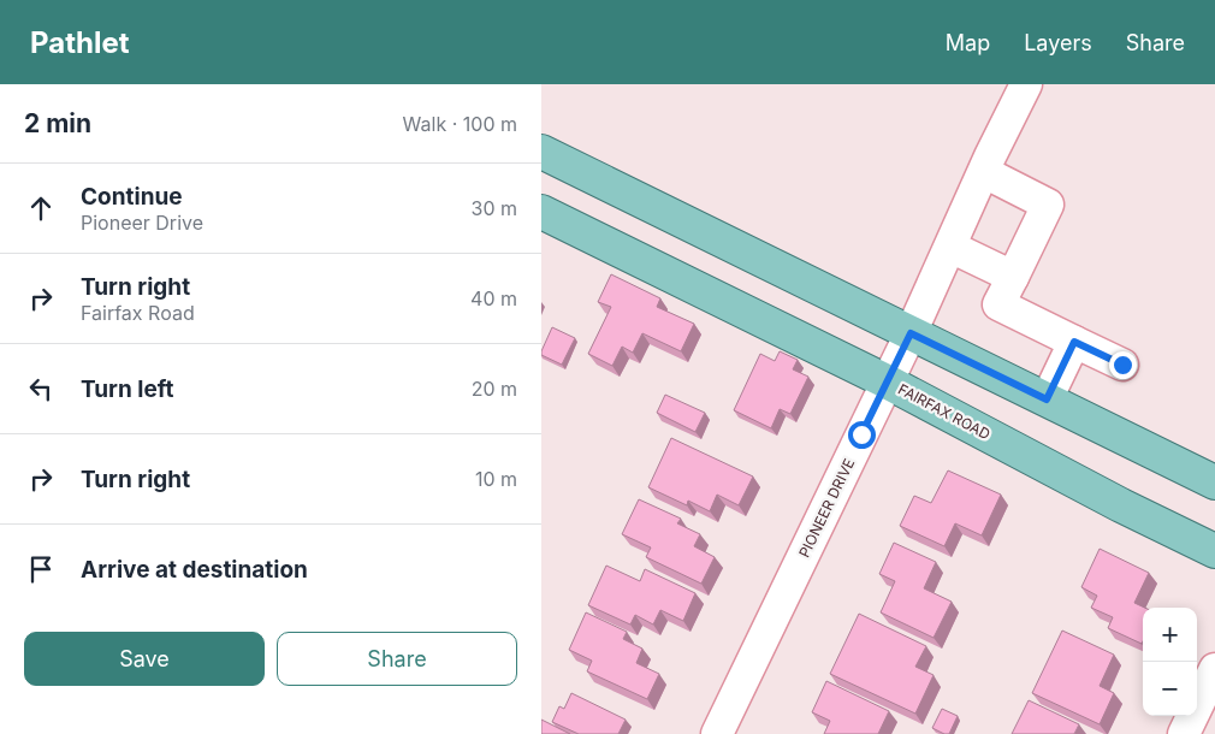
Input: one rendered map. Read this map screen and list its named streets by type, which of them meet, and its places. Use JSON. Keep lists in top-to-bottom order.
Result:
{
  "streets": {
    "main road": ["FAIRFAX ROAD"],
    "street": ["PIONEER DRIVE"]
  },
  "crossings": [
    ["FAIRFAX ROAD", "PIONEER DRIVE"]
  ],
  "page": {
    "header": "Pathlet",
    "nav": ["Map", "Layers", "Share"],
    "heading": ["2 min", "Walk · 100 m"],
    "list": [
      ["Continue", "Pioneer Drive", "30 m"],
      ["Turn right", "Fairfax Road", "40 m"],
      ["Turn left", "20 m"],
      ["Turn right", "10 m"],
      "Arrive at destination"
    ],
    "map_buttons": ["+", "−"],
    "buttons": ["Save", "Share"]
  }
}
